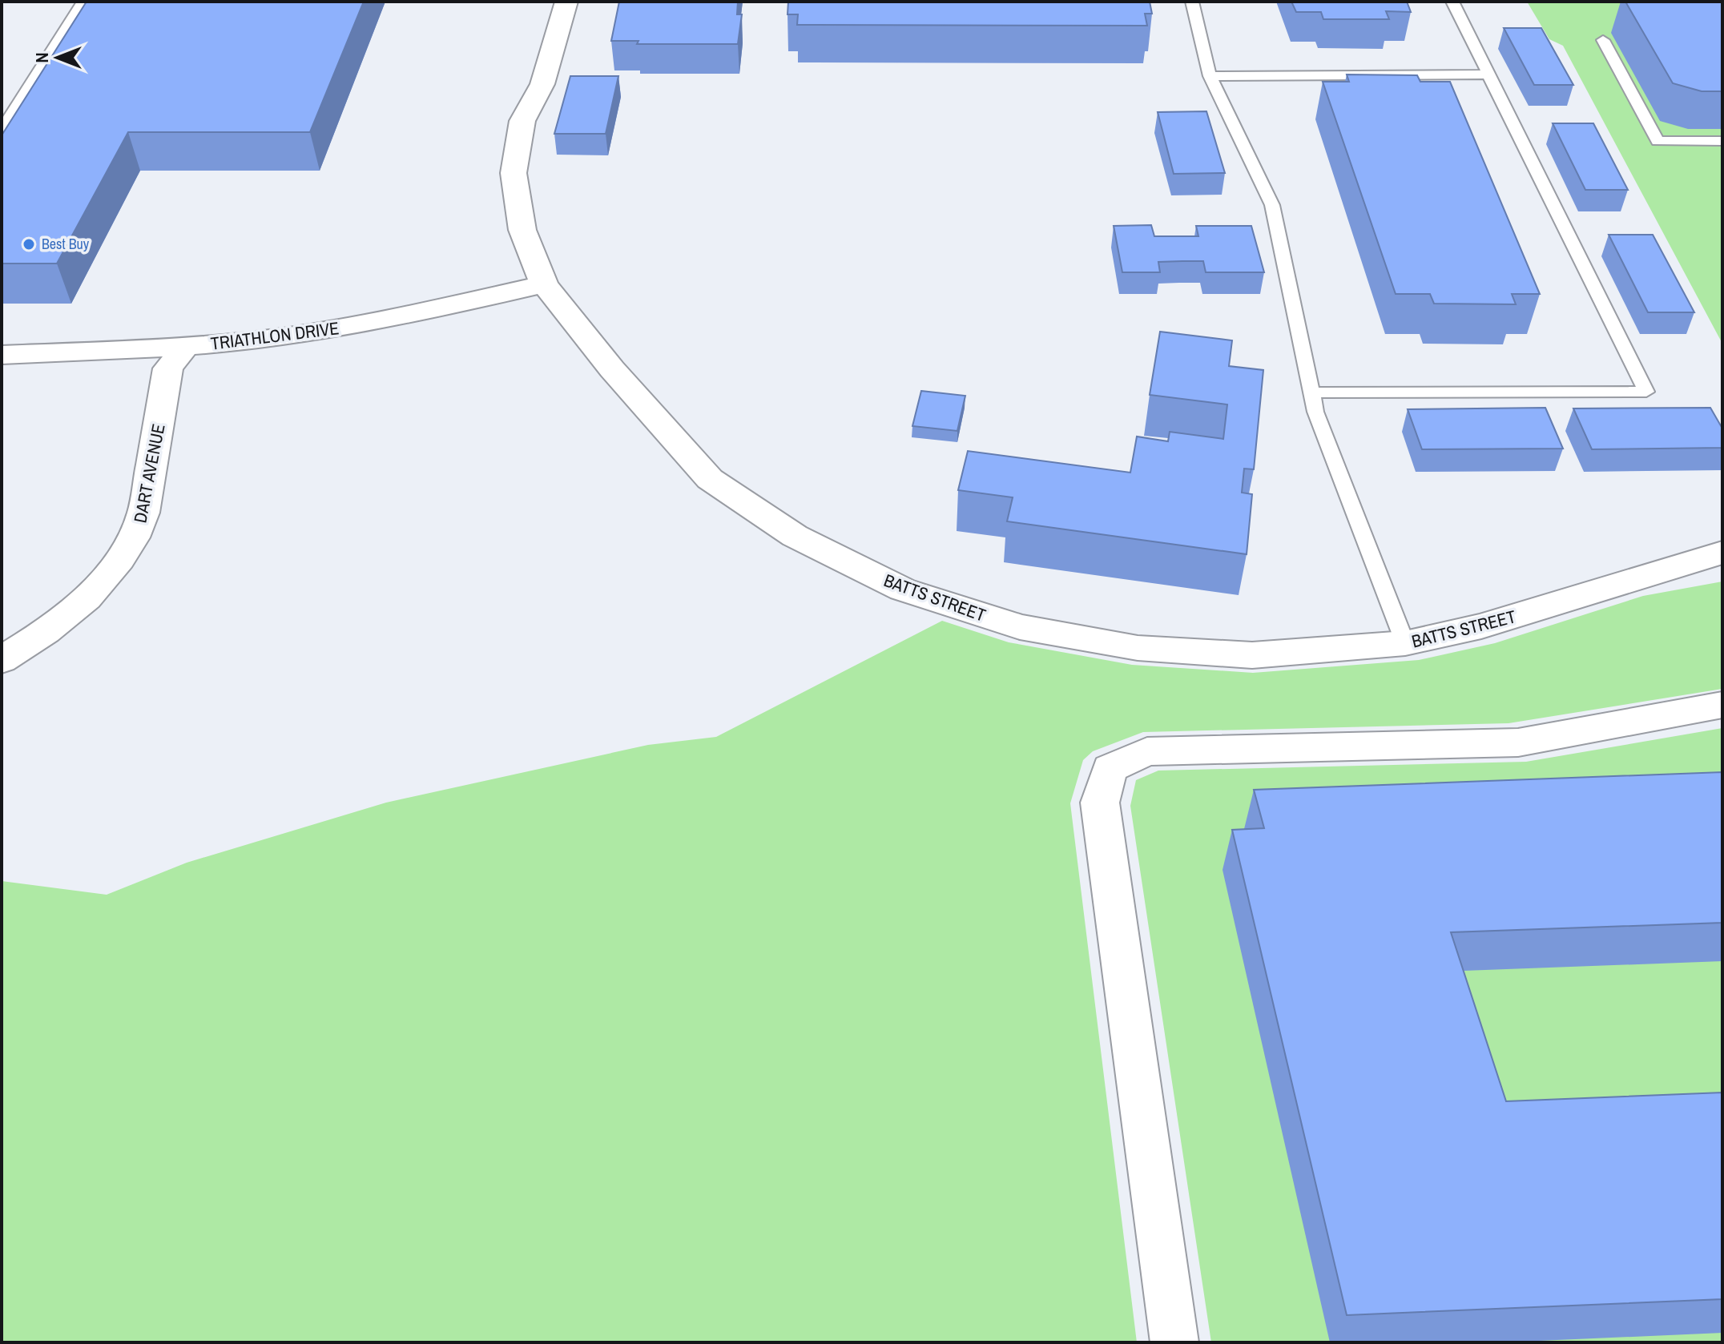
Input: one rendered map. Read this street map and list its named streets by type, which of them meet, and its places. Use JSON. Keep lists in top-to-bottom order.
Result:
{
  "streets": {
    "street": ["TRIATHLON DRIVE", "DART AVENUE", "BATTS STREET"]
  },
  "crossings": [
    ["TRIATHLON DRIVE", "DART AVENUE"],
    ["TRIATHLON DRIVE", "BATTS STREET"]
  ],
  "places": ["Best Buy"],
  "north": "left"
}
